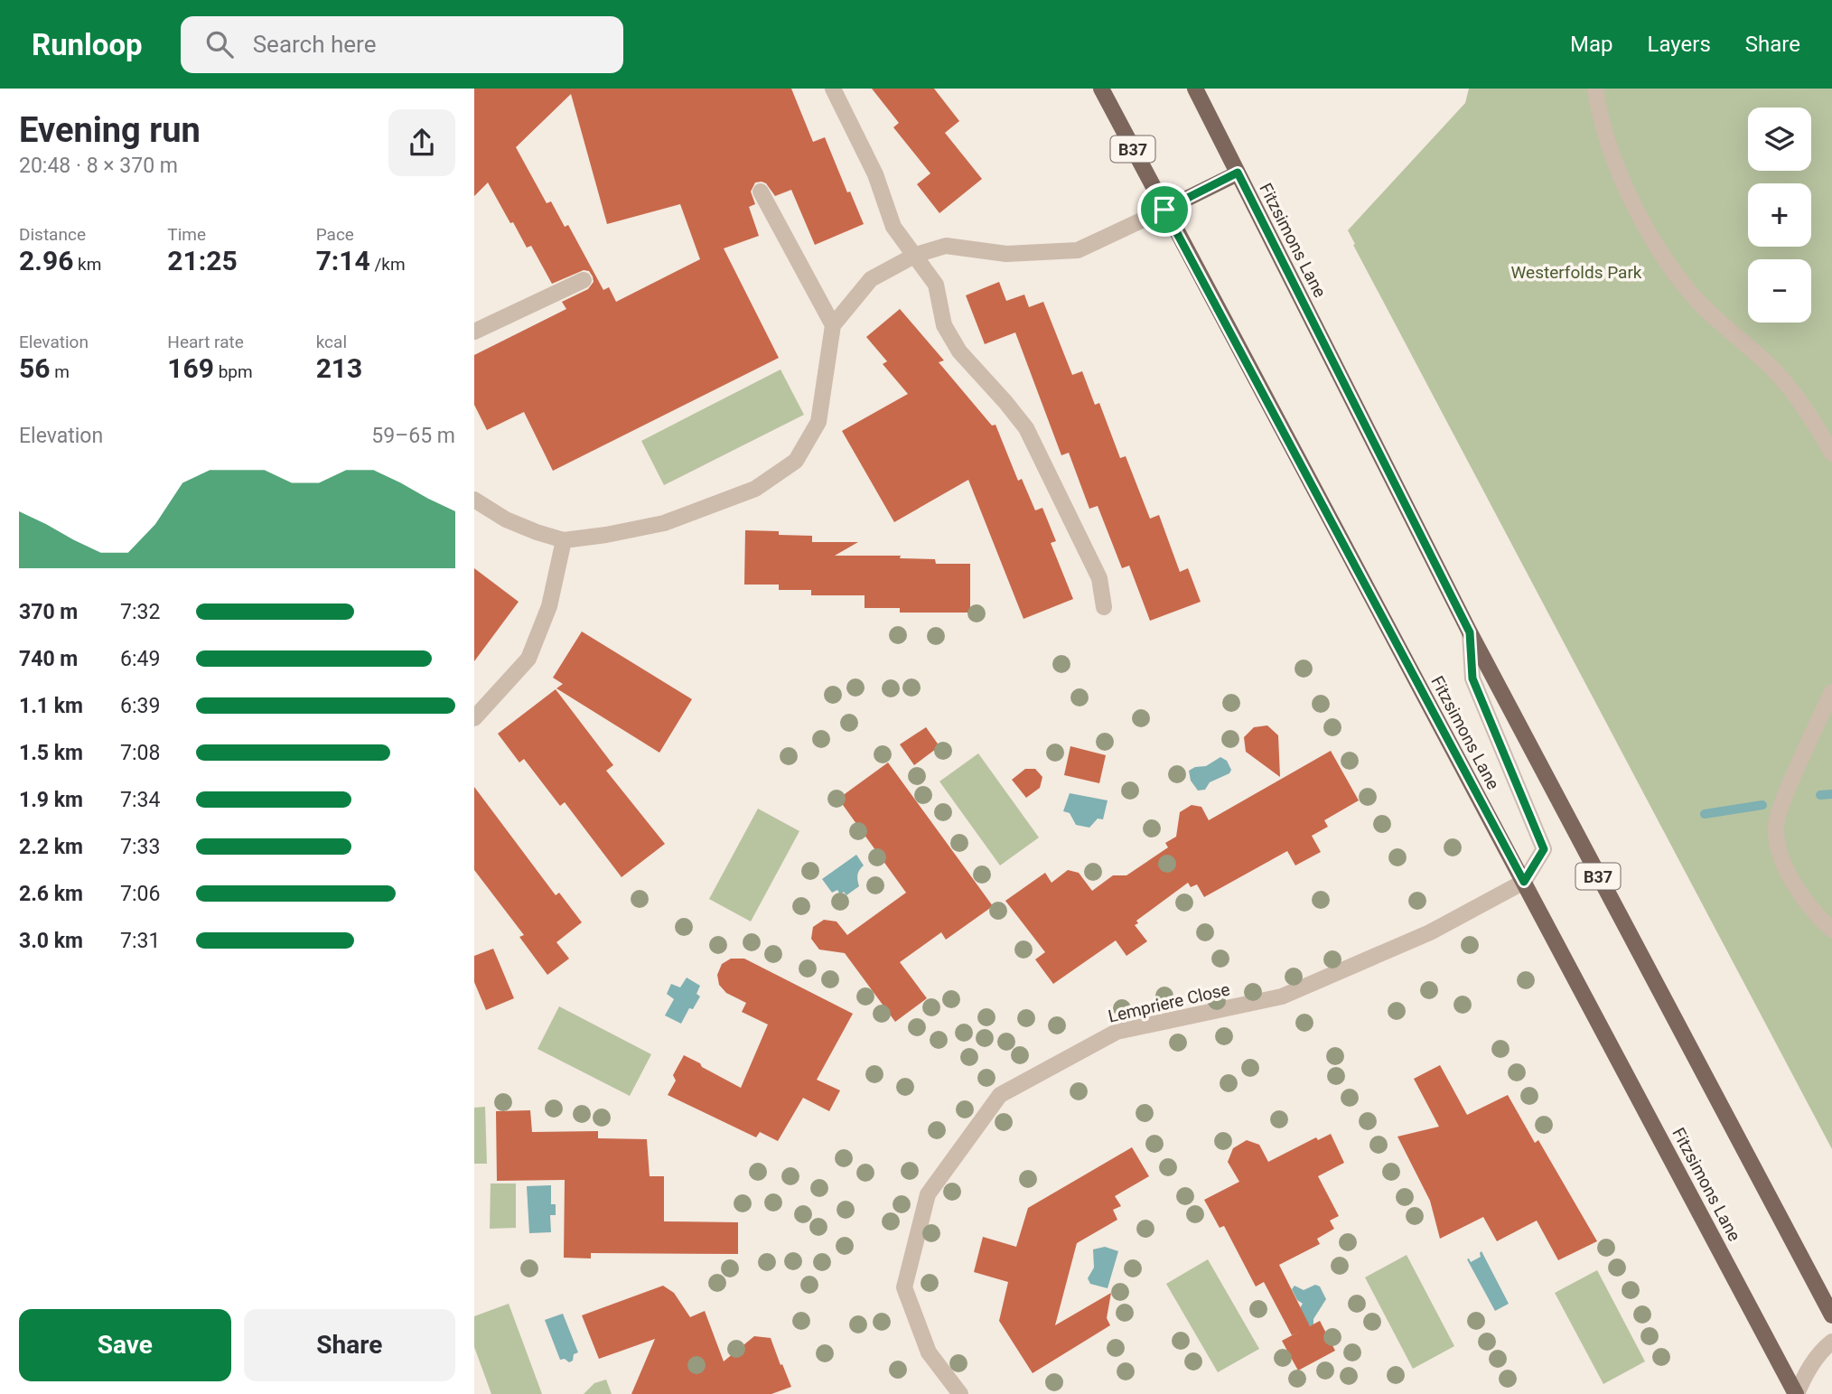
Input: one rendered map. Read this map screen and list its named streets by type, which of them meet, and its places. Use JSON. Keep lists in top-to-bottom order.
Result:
{
  "streets": {
    "main road": ["B37", "Fitzsimons Lane"],
    "street": ["Lempriere Close"]
  },
  "crossings": [
    ["Fitzsimons Lane", "Lempriere Close"]
  ],
  "parks": ["Westerfolds Park"],
  "page": {
    "header": "Runloop",
    "search": "Search here",
    "nav": ["Map", "Layers", "Share"],
    "heading": ["Evening run", "20:48 · 8 × 370 m"],
    "map_buttons": ["+", "−"],
    "stats": [
      ["Distance", "2.96 km"],
      ["Time", "21:25"],
      ["Pace", "7:14 /km"],
      ["Elevation", "56 m"],
      ["Heart rate", "169 bpm"],
      ["kcal", "213"]
    ],
    "chart": ["Elevation", "59–65 m"],
    "list": [
      {
        "name": "370 m",
        "note": "7:32"
      },
      {
        "name": "740 m",
        "note": "6:49"
      },
      {
        "name": "1.1 km",
        "note": "6:39"
      },
      {
        "name": "1.5 km",
        "note": "7:08"
      },
      {
        "name": "1.9 km",
        "note": "7:34"
      },
      {
        "name": "2.2 km",
        "note": "7:33"
      },
      {
        "name": "2.6 km",
        "note": "7:06"
      },
      {
        "name": "3.0 km",
        "note": "7:31"
      }
    ],
    "buttons": ["Save", "Share"]
  }
}
